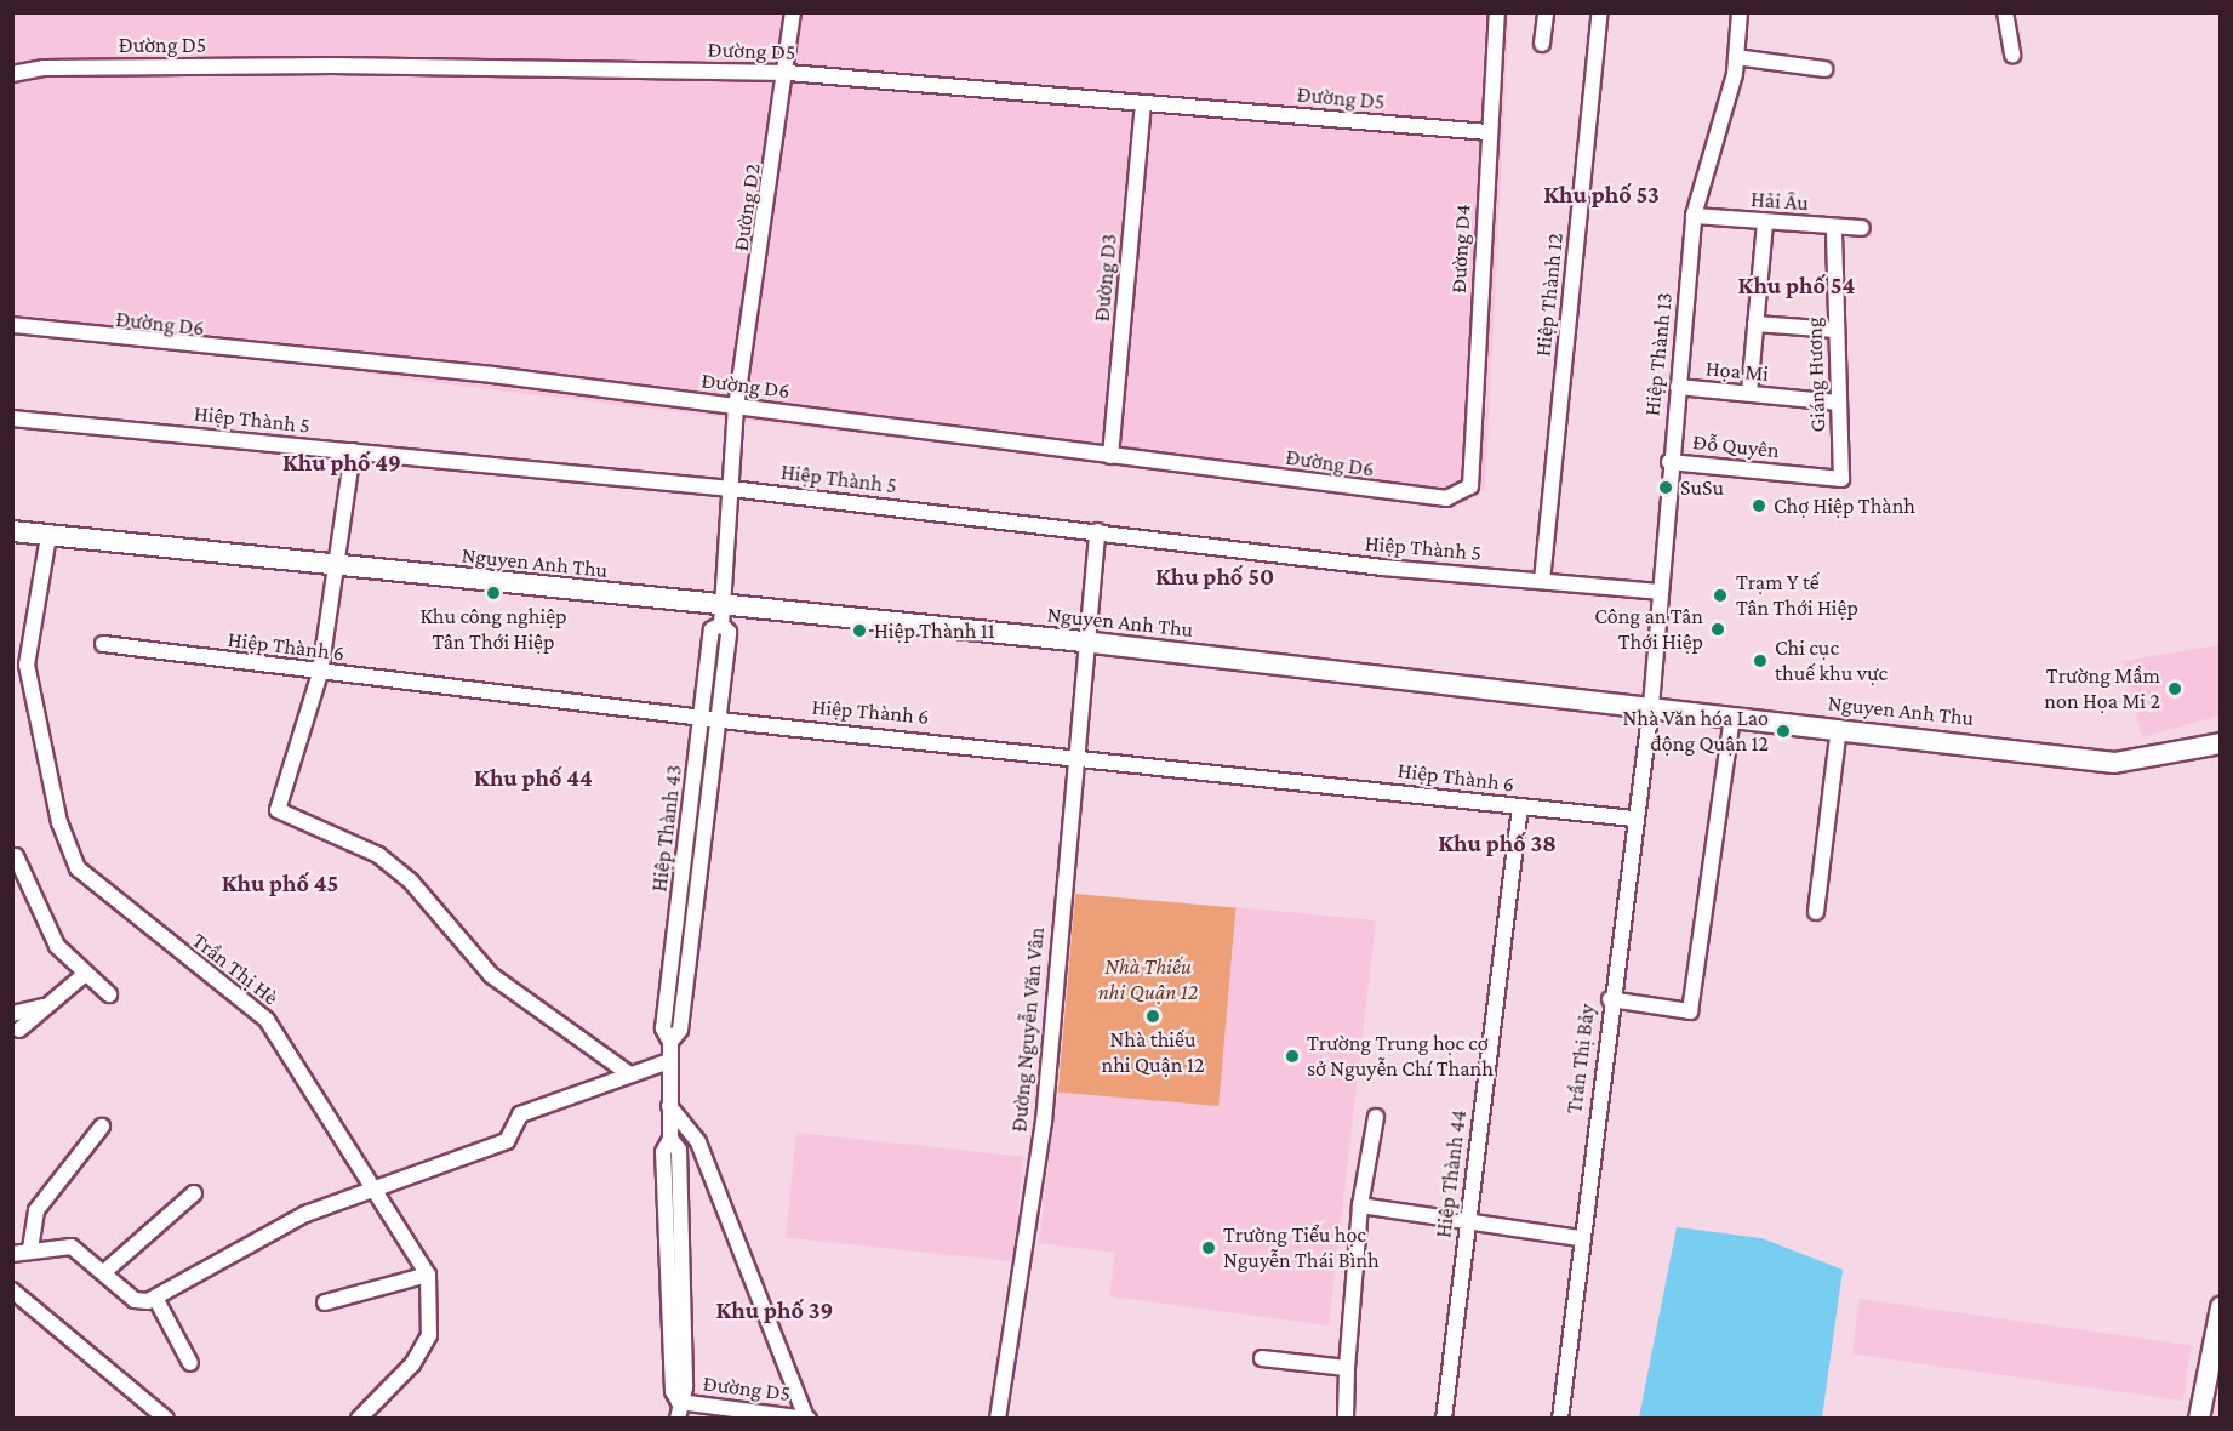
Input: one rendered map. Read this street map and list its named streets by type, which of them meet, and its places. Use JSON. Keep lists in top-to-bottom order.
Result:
{
  "streets": {
    "main road": ["Nguyen Anh Thu"],
    "street": [
      "Đường D5",
      "Hải Âu",
      "Đường D2",
      "Đường D4",
      "Đường D3",
      "Hiệp Thành 12",
      "Đường D6",
      "Hiệp Thành 13",
      "Họa Mi",
      "Giáng Hương",
      "Hiệp Thành 5",
      "Đỗ Quyên",
      "Hiệp Thành 6",
      "Hiệp Thành 43",
      "Trần Thị Hè",
      "Đường Nguyễn Văn Vân",
      "Trần Thị Bảy",
      "Hiệp Thành 44"
    ]
  },
  "crossings": [
    ["Đường D5", "Đường D2"],
    ["Đường D5", "Đường D4"],
    ["Đường D5", "Đường D3"],
    ["Đường D5", "Hiệp Thành 43"],
    ["Hải Âu", "Hiệp Thành 13"],
    ["Hải Âu", "Giáng Hương"],
    ["Đường D2", "Đường D6"],
    ["Đường D2", "Hiệp Thành 43"],
    ["Đường D4", "Đường D6"],
    ["Đường D3", "Đường D6"],
    ["Hiệp Thành 12", "Hiệp Thành 5"],
    ["Đường D6", "Hiệp Thành 43"],
    ["Hiệp Thành 13", "Họa Mi"],
    ["Hiệp Thành 13", "Hiệp Thành 5"],
    ["Hiệp Thành 13", "Đỗ Quyên"],
    ["Hiệp Thành 13", "Nguyen Anh Thu"],
    ["Hiệp Thành 13", "Trần Thị Bảy"],
    ["Họa Mi", "Giáng Hương"],
    ["Giáng Hương", "Đỗ Quyên"],
    ["Hiệp Thành 5", "Hiệp Thành 43"],
    ["Hiệp Thành 5", "Đường Nguyễn Văn Vân"],
    ["Nguyen Anh Thu", "Hiệp Thành 43"],
    ["Nguyen Anh Thu", "Trần Thị Hè"],
    ["Nguyen Anh Thu", "Đường Nguyễn Văn Vân"],
    ["Nguyen Anh Thu", "Trần Thị Bảy"],
    ["Hiệp Thành 6", "Hiệp Thành 43"],
    ["Hiệp Thành 6", "Đường Nguyễn Văn Vân"],
    ["Hiệp Thành 6", "Trần Thị Bảy"],
    ["Hiệp Thành 6", "Hiệp Thành 44"]
  ],
  "districts": [
    "Khu phố 53",
    "Khu phố 54",
    "Khu phố 49",
    "Khu phố 50",
    "Khu phố 44",
    "Khu phố 38",
    "Khu phố 45",
    "Khu phố 39"
  ],
  "parks": ["Nhà Thiếu nhi Quận 12"],
  "places": [
    "SuSu",
    "Chợ Hiệp Thành",
    "Khu công nghiệp Tân Thới Hiệp",
    "Trạm Y tế Tân Thới Hiệp",
    "Công an Tân Thới Hiệp",
    "Hiệp Thành 11",
    "Chi cục thuế khu vực",
    "Trường Mầm non Họa Mi 2",
    "Nhà Văn hóa Lao động Quận 12",
    "Nhà thiếu nhi Quận 12",
    "Trường Trung học cơ sở Nguyễn Chí Thanh",
    "Trường Tiểu học Nguyễn Thái Bình"
  ]
}
